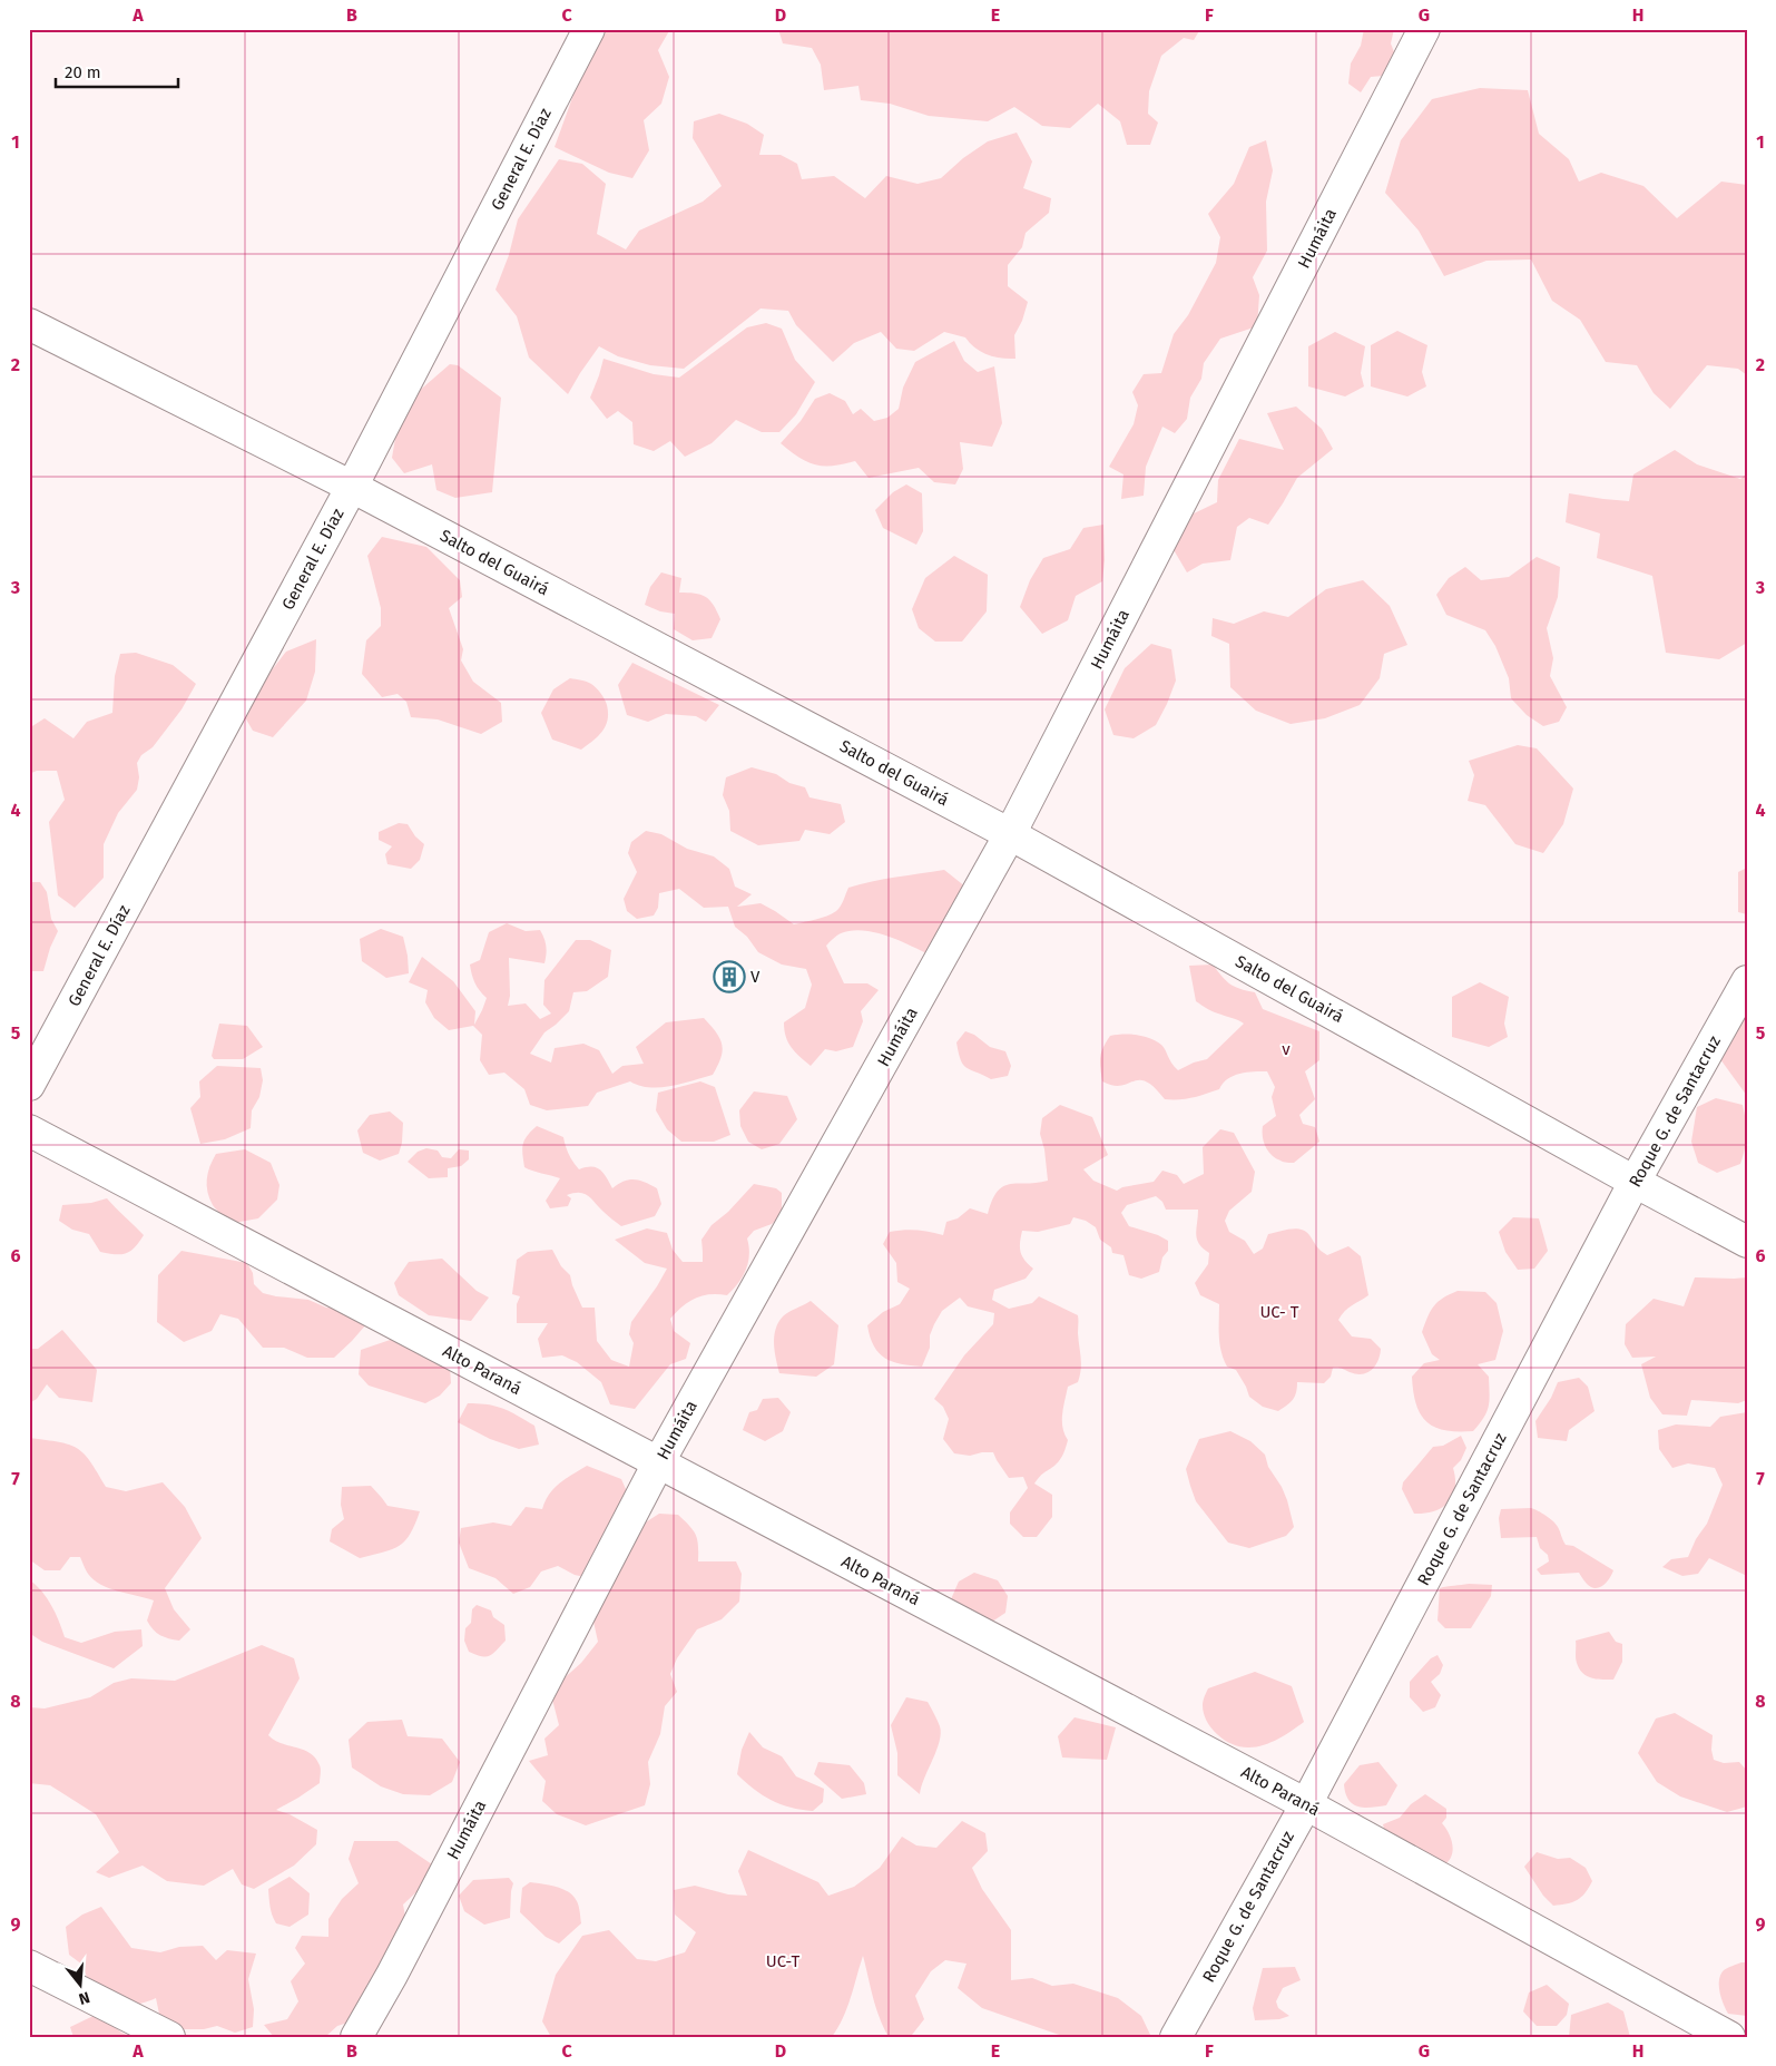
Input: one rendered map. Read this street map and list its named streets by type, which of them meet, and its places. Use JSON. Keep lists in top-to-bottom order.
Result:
{
  "streets": {
    "street": [
      "General E. Díaz",
      "Humáita",
      "Salto del Guairá",
      "Roque G. de Santacruz",
      "Alto Paraná"
    ]
  },
  "crossings": [
    ["General E. Díaz", "Salto del Guairá"],
    ["Humáita", "Salto del Guairá"],
    ["Humáita", "Alto Paraná"],
    ["Salto del Guairá", "Roque G. de Santacruz"],
    ["Roque G. de Santacruz", "Alto Paraná"]
  ],
  "parks": ["v", "UC- T", "UC-T"],
  "places": {
    "building": ["V"]
  },
  "scale_bar": "20 m",
  "north": "bottom",
  "grid": {
    "columns": [
      "A",
      "B",
      "C",
      "D",
      "E",
      "F",
      "G",
      "H"
    ],
    "rows": [
      "1",
      "2",
      "3",
      "4",
      "5",
      "6",
      "7",
      "8",
      "9"
    ]
  }
}
